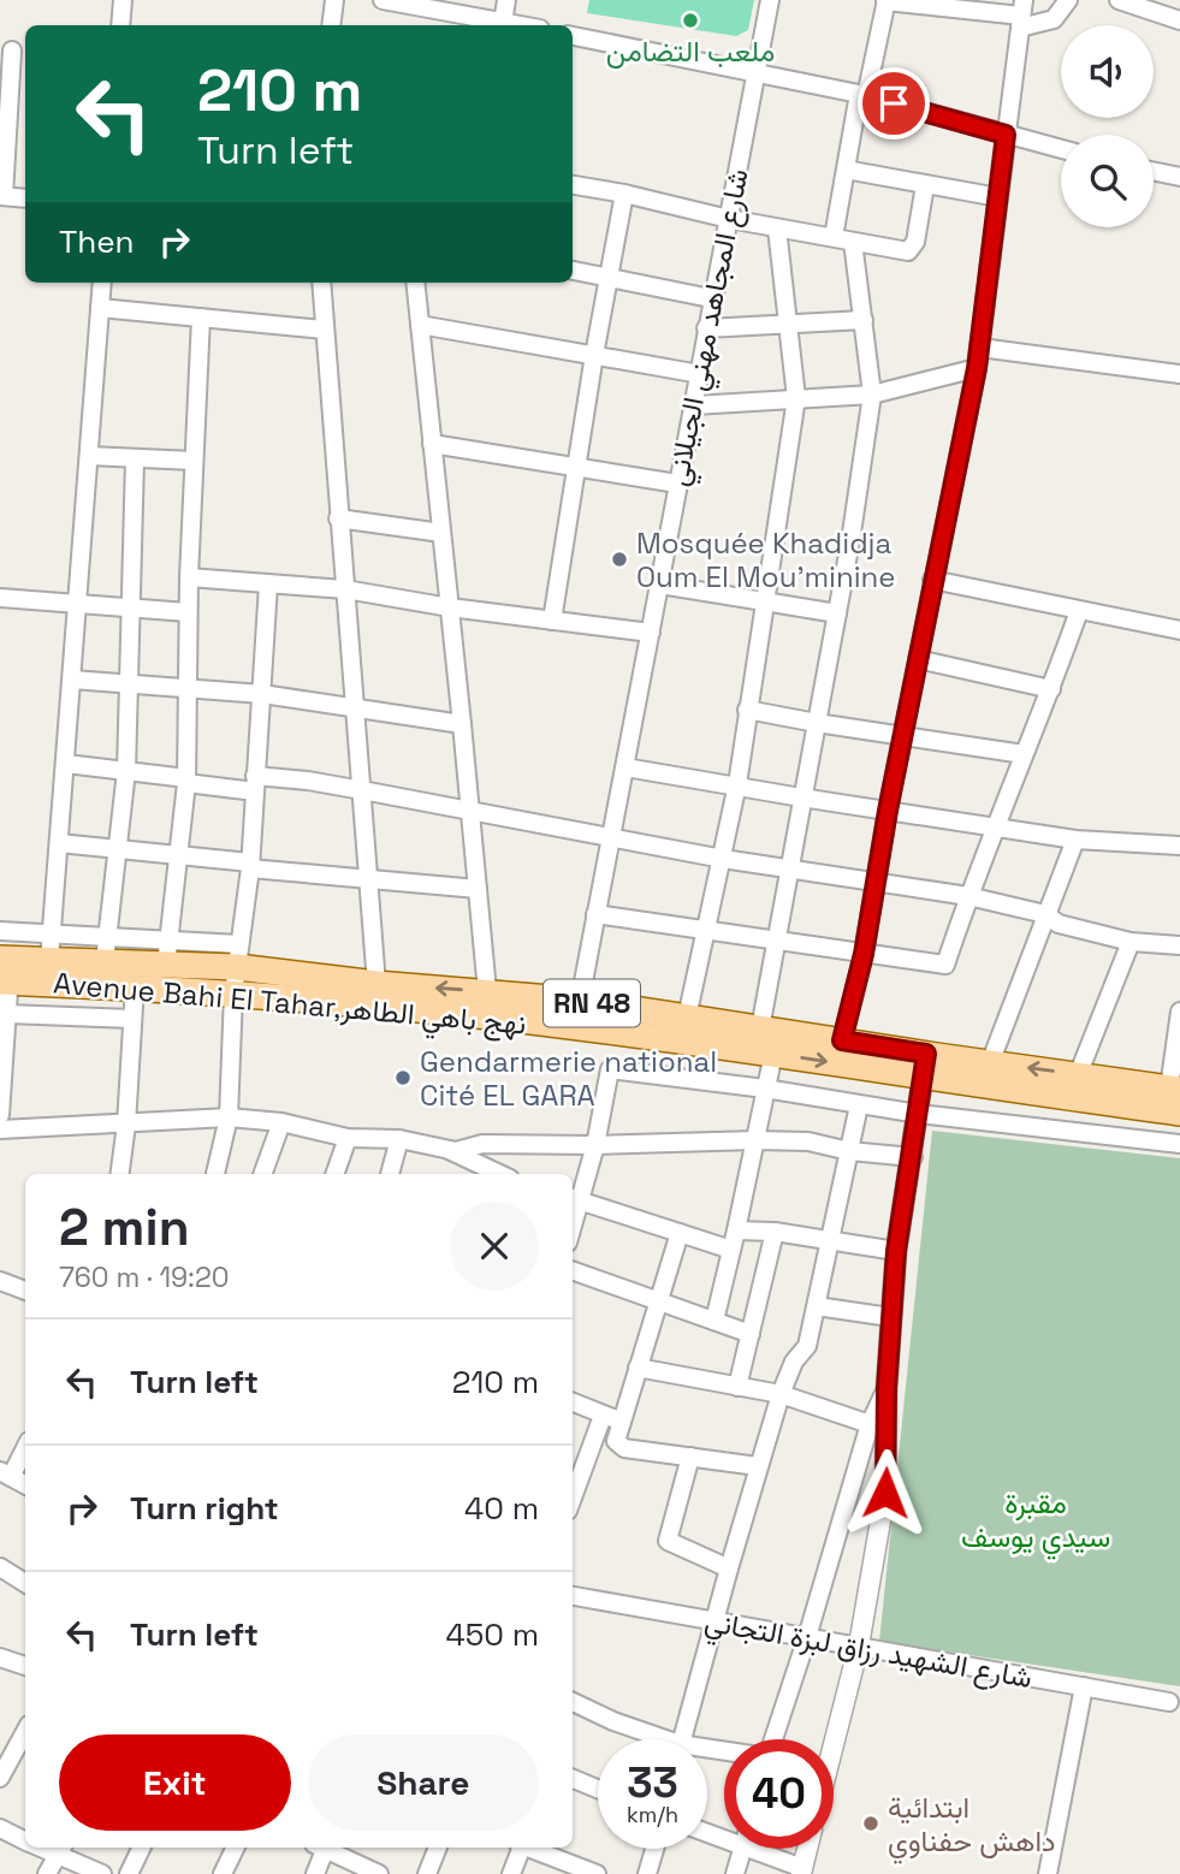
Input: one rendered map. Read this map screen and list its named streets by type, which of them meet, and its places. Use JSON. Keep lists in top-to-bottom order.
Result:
{
  "streets": {
    "main road": ["Avenue Bahi El Tahar,نهج باهي الطاهر", "RN 48"],
    "street": ["شارع المجاهد مهني الجيلاني", "شارع الشهيد رزاق لبزة التجاني"]
  },
  "crossings": [
    ["شارع المجاهد مهني الجيلاني", "Avenue Bahi El Tahar,نهج باهي الطاهر"]
  ],
  "parks": ["مقبرة سيدي يوسف"],
  "places": [
    "ملعب التضامن",
    "Mosquée Khadidja Oum El Mou'minine",
    "Gendarmerie national Cité EL GARA",
    "ابتدائية داهش حفناوي"
  ],
  "page": {
    "turn": ["210 m", "Turn left"],
    "then": "Then",
    "heading": ["2 min", "760 m · 19:20"],
    "list": [
      {
        "name": "Turn left",
        "value": "210 m"
      },
      {
        "name": "Turn right",
        "value": "40 m"
      },
      {
        "name": "Turn left",
        "value": "450 m"
      }
    ],
    "buttons": ["Exit", "Share"],
    "speed": "33 km/h",
    "limit": "40"
  }
}
